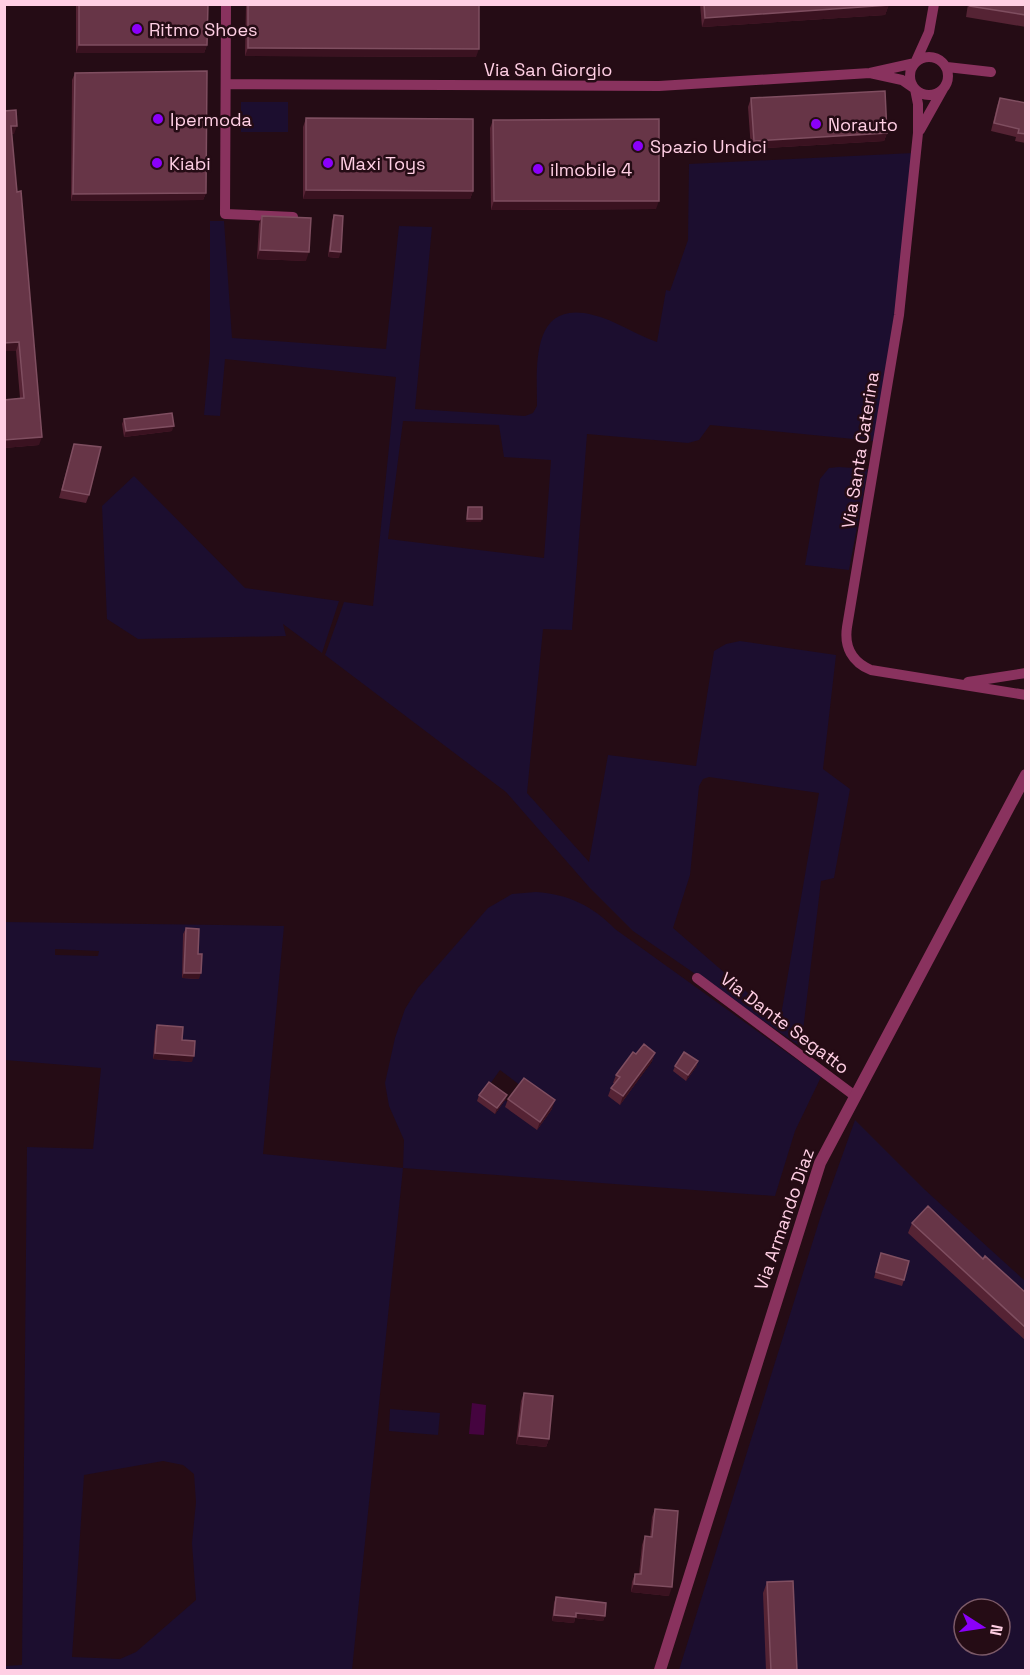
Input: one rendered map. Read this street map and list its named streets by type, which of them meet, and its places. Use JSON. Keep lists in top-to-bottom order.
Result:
{
  "streets": {
    "street": [
      "Via San Giorgio",
      "Via Santa Caterina",
      "Via Dante Segatto",
      "Via Armando Diaz"
    ]
  },
  "crossings": [
    ["Via San Giorgio", "Via Santa Caterina"],
    ["Via Dante Segatto", "Via Armando Diaz"]
  ],
  "places": [
    "Ritmo Shoes",
    "Ipermoda",
    "Norauto",
    "Spazio Undici",
    "Kiabi",
    "Maxi Toys",
    "ilmobile 4"
  ],
  "north": "right"
}
